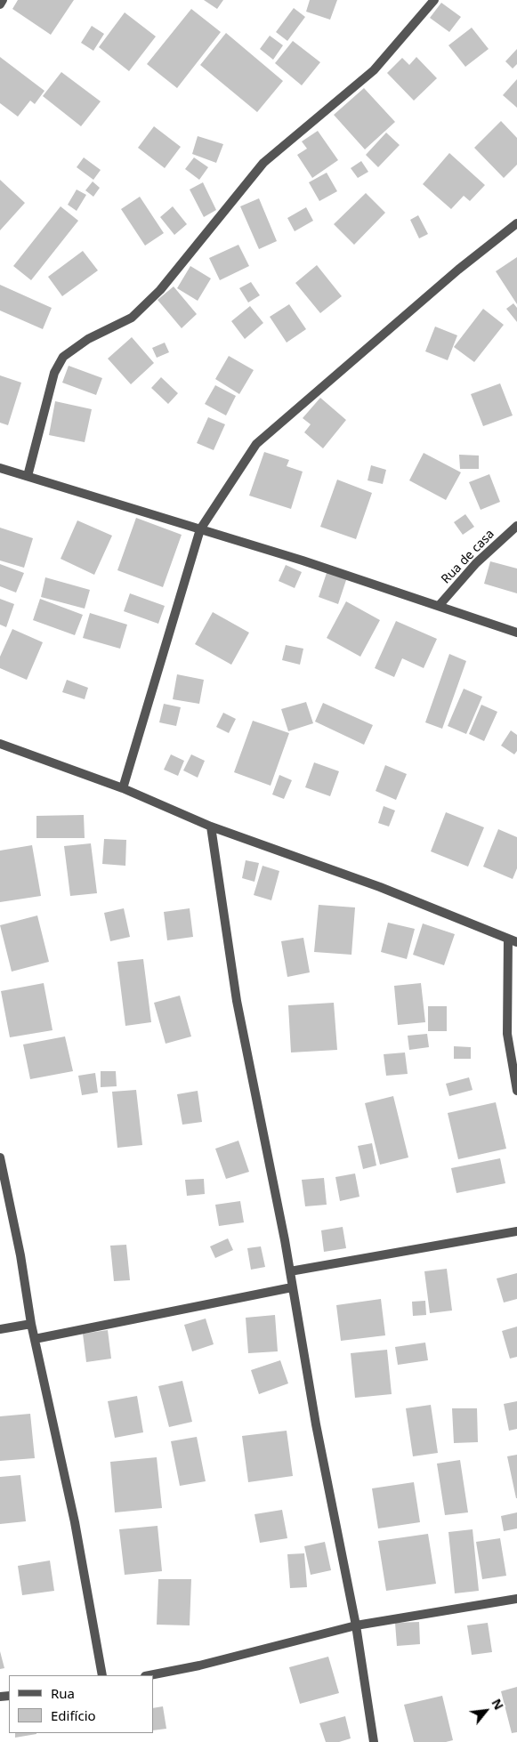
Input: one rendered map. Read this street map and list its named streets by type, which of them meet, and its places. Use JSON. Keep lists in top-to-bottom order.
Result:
{
  "streets": {
    "street": ["Rua de casa"]
  },
  "legend": ["Rua", "Edifício"],
  "north": "top right"
}
